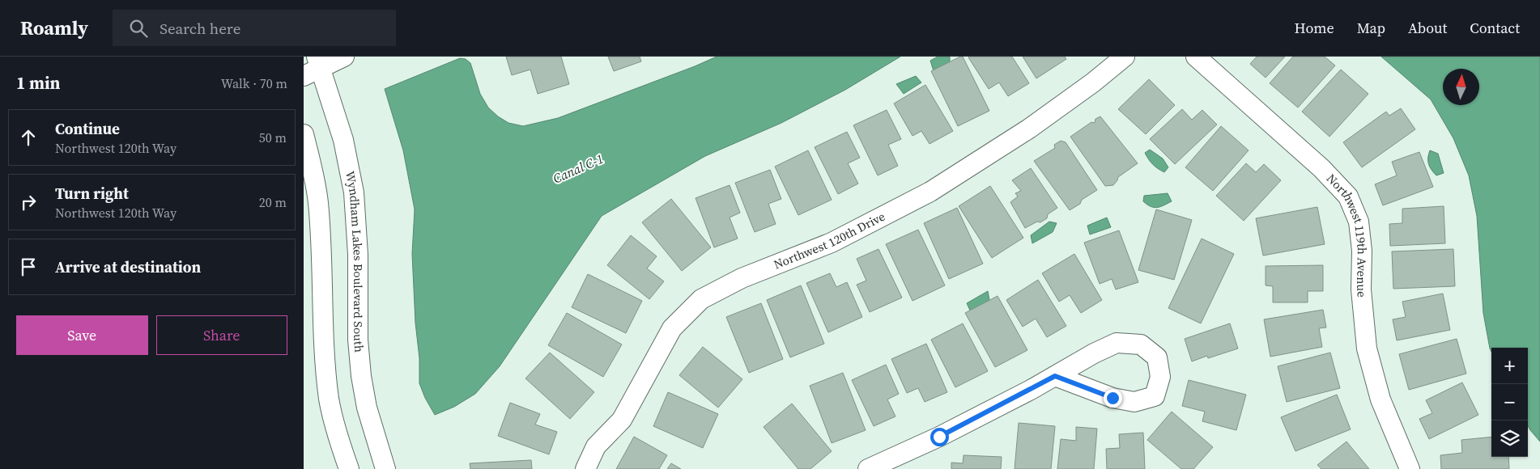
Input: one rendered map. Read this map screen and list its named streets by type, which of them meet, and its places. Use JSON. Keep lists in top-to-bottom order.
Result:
{
  "streets": {
    "street": ["Northwest 119th Avenue", "Northwest 120th Drive", "Wyndham Lakes Boulevard South"]
  },
  "water": ["Canal C-1"],
  "north": "top",
  "page": {
    "header": "Roamly",
    "search": "Search here",
    "nav": [
      "Home",
      "Map",
      "About",
      "Contact"
    ],
    "heading": ["1 min", "Walk · 70 m"],
    "list": [
      ["Continue", "Northwest 120th Way", "50 m"],
      ["Turn right", "Northwest 120th Way", "20 m"],
      "Arrive at destination"
    ],
    "buttons": ["Save", "Share"],
    "map_buttons": ["+", "−"]
  }
}
